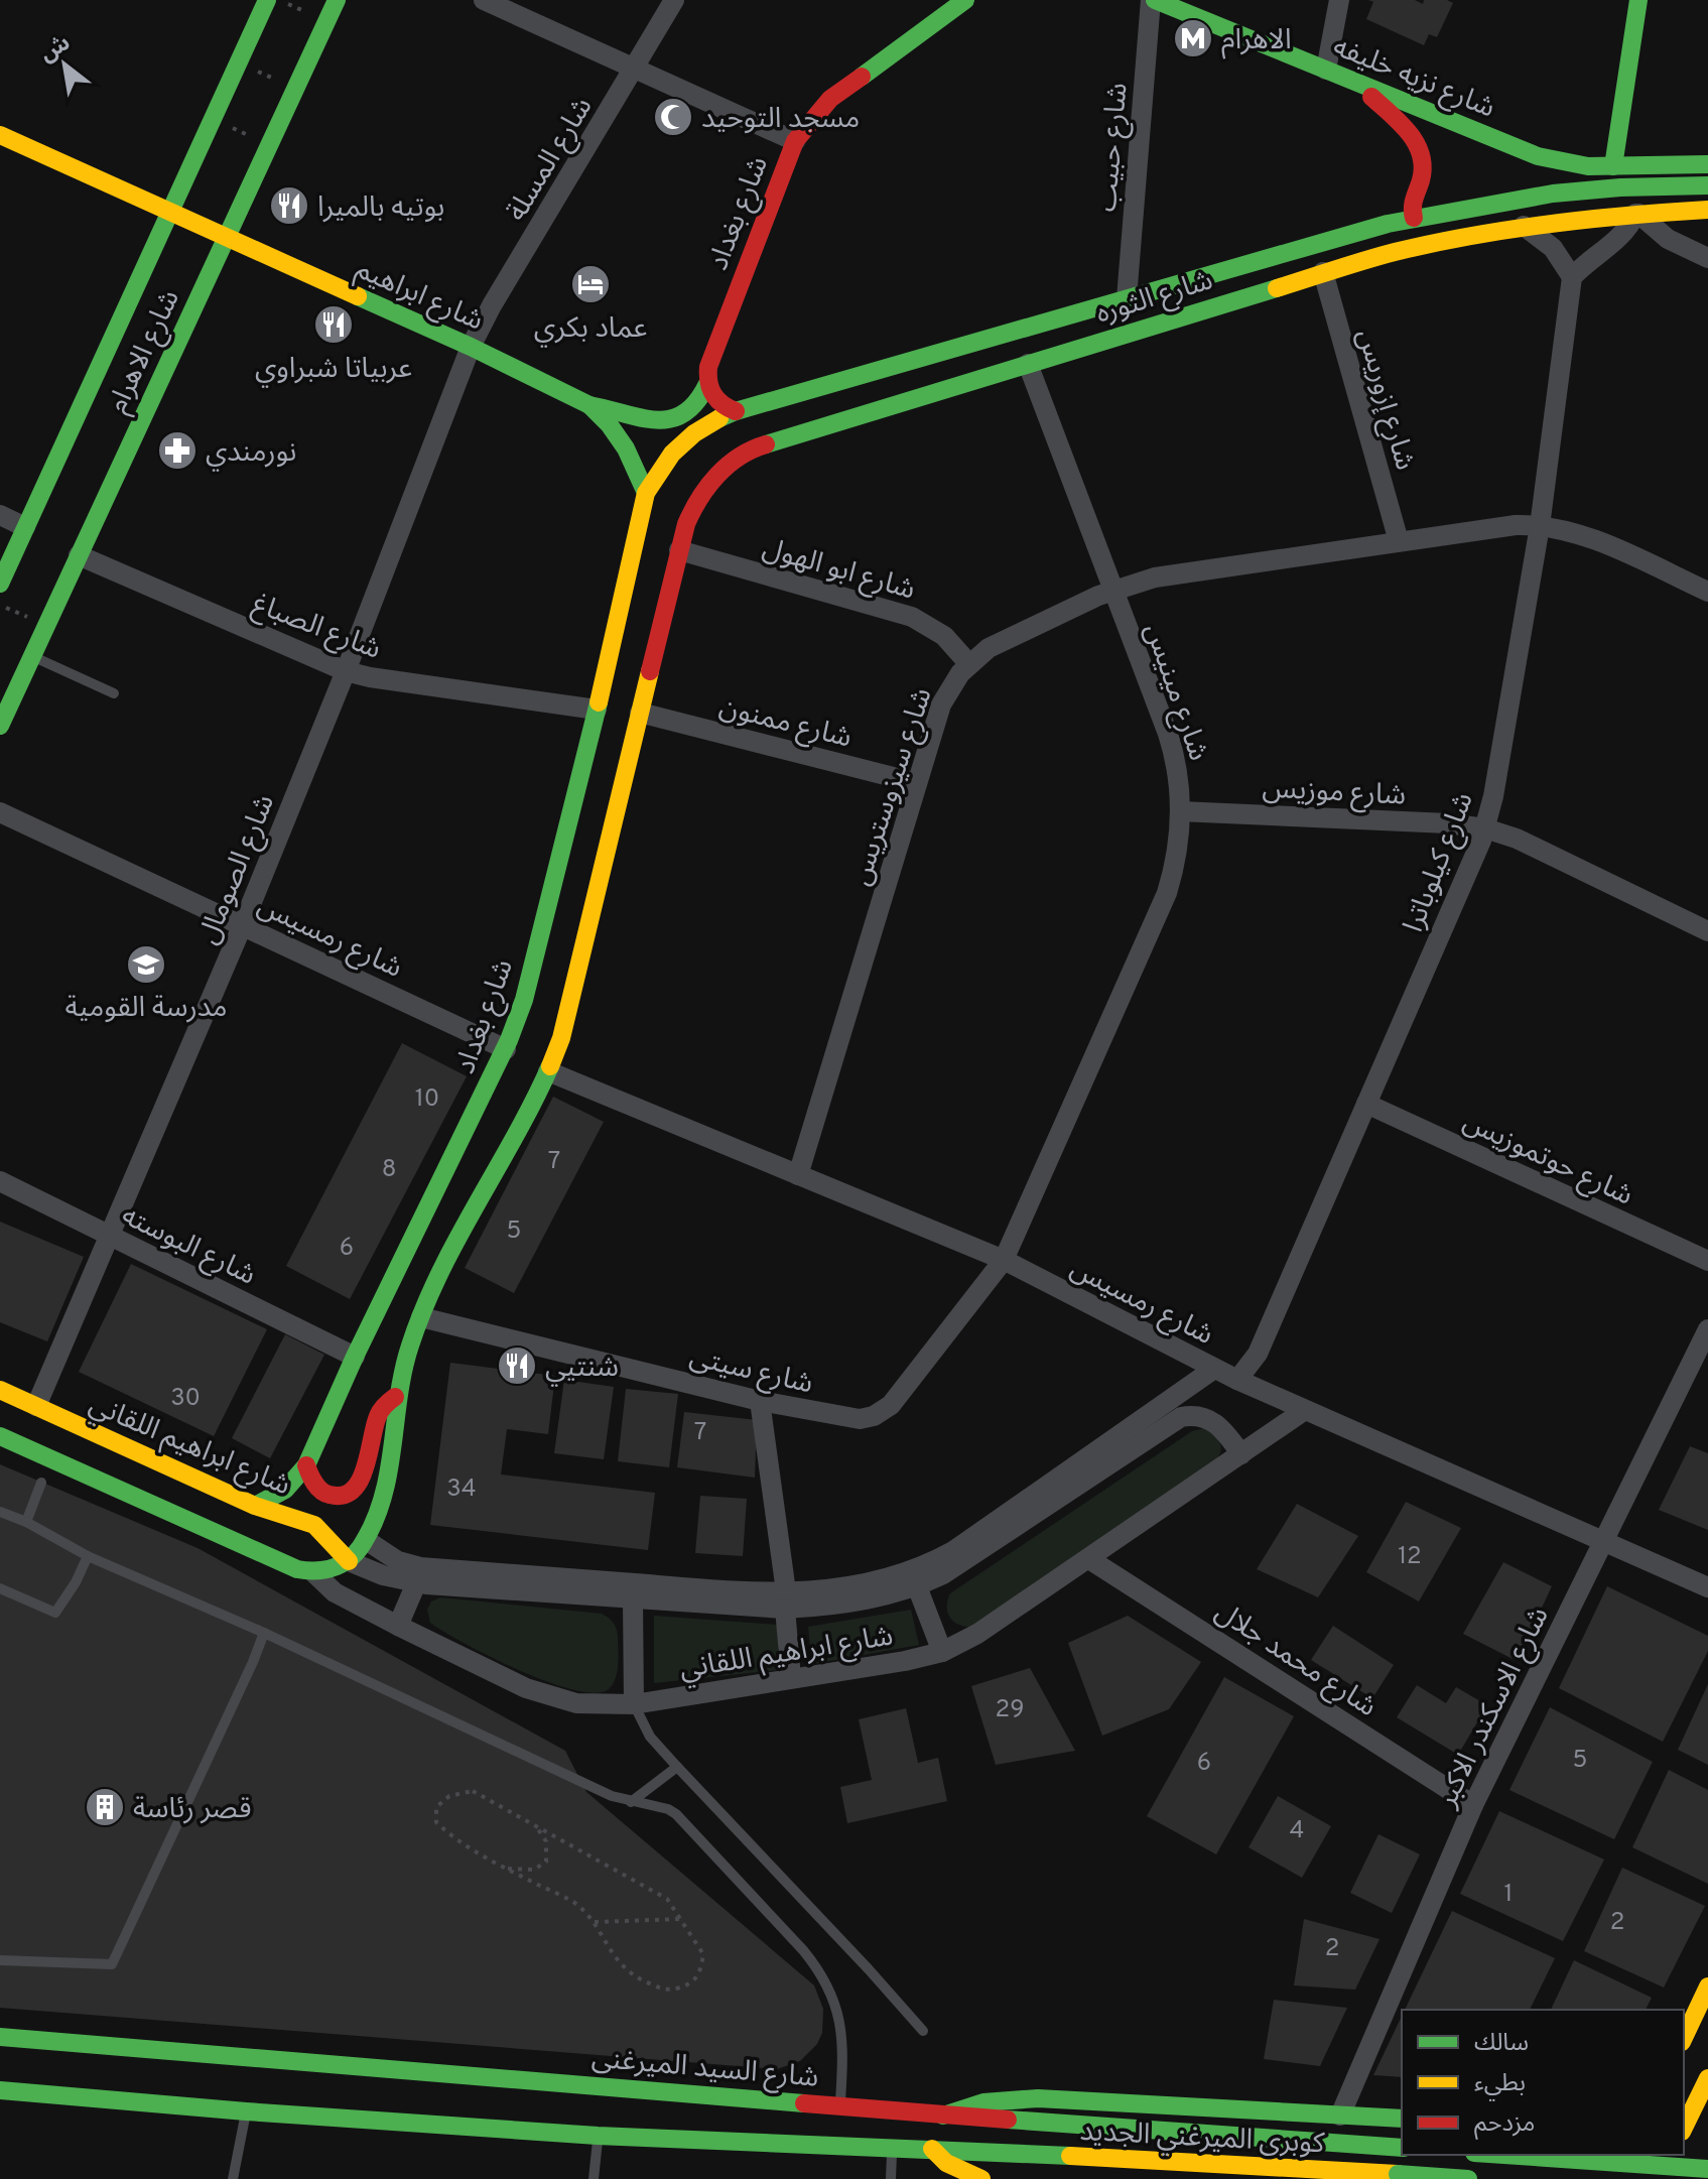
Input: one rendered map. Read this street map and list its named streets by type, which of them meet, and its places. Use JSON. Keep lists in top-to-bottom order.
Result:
{
  "streets": {
    "main road": [
      "شارع نزيه خليفه",
      "شارع بغداد",
      "شارع ابراهيم",
      "شارع الثوره",
      "شارع الاهرام",
      "شارع ابراهيم اللقاني",
      "شارع السيد الميرغنى",
      "كوبرى الميرغني الجديد"
    ],
    "street": [
      "شارع حبيب",
      "شارع المسلة",
      "شارع إزوريس",
      "شارع ابو الهول",
      "شارع الصباغ",
      "شارع مينيس",
      "شارع ممنون",
      "شارع سيزوستريس",
      "شارع موزيس",
      "شارع كيلوباترا",
      "شارع الصومال",
      "شارع رمسيس",
      "شارع حوتموزيس",
      "شارع البوسته",
      "شارع سيتى",
      "شارع محمد جلال",
      "شارع الاسكندر الاكبر"
    ]
  },
  "crossings": [
    ["شارع نزيه خليفه", "شارع حبيب"],
    ["شارع حبيب", "شارع الثوره"],
    ["شارع المسلة", "شارع ابراهيم"],
    ["شارع المسلة", "شارع الصومال"],
    ["شارع بغداد", "شارع ابراهيم"],
    ["شارع بغداد", "شارع الثوره"],
    ["شارع بغداد", "شارع الصباغ"],
    ["شارع بغداد", "شارع رمسيس"],
    ["شارع بغداد", "شارع البوسته"],
    ["شارع بغداد", "شارع ابراهيم اللقاني"],
    ["شارع ابراهيم", "شارع الثوره"],
    ["شارع ابراهيم", "شارع الاهرام"],
    ["شارع ابراهيم", "شارع الصومال"],
    ["شارع الثوره", "شارع إزوريس"],
    ["شارع الثوره", "شارع ابو الهول"],
    ["شارع الثوره", "شارع مينيس"],
    ["شارع الاهرام", "شارع الصباغ"],
    ["شارع إزوريس", "شارع سيزوستريس"],
    ["شارع ابو الهول", "شارع سيزوستريس"],
    ["شارع الصباغ", "شارع الصومال"],
    ["شارع مينيس", "شارع سيزوستريس"],
    ["شارع مينيس", "شارع موزيس"],
    ["شارع مينيس", "شارع رمسيس"],
    ["شارع مينيس", "شارع سيتى"],
    ["شارع ممنون", "شارع سيزوستريس"],
    ["شارع سيزوستريس", "شارع كيلوباترا"],
    ["شارع سيزوستريس", "شارع رمسيس"],
    ["شارع موزيس", "شارع كيلوباترا"],
    ["شارع كيلوباترا", "شارع رمسيس"],
    ["شارع كيلوباترا", "شارع حوتموزيس"],
    ["شارع الصومال", "شارع رمسيس"],
    ["شارع الصومال", "شارع البوسته"],
    ["شارع الصومال", "شارع ابراهيم اللقاني"],
    ["شارع رمسيس", "شارع سيتى"],
    ["شارع رمسيس", "شارع ابراهيم اللقاني"],
    ["شارع رمسيس", "شارع الاسكندر الاكبر"],
    ["شارع ابراهيم اللقاني", "شارع محمد جلال"],
    ["شارع محمد جلال", "شارع الاسكندر الاكبر"],
    ["شارع الاسكندر الاكبر", "شارع السيد الميرغنى"],
    ["شارع السيد الميرغنى", "كوبرى الميرغني الجديد"]
  ],
  "places": {
    "metro station": ["الاهرام"],
    "mosque": ["مسجد التوحيد"],
    "restaurant": ["بوتيه بالميرا", "عربياتا شبراوي", "شنتيي"],
    "hotel": ["عماد بكري"],
    "pharmacy": ["نورمندي"],
    "school or university": ["مدرسة القومية"],
    "building": ["قصر رئاسة"]
  },
  "house_numbers": [
    "10",
    "7",
    "8",
    "5",
    "6",
    "30",
    "7",
    "34",
    "12",
    "29",
    "5",
    "6",
    "4",
    "1",
    "2",
    "2"
  ],
  "legend": ["سالك", "بطيء", "مزدحم"],
  "north": "top left"
}
